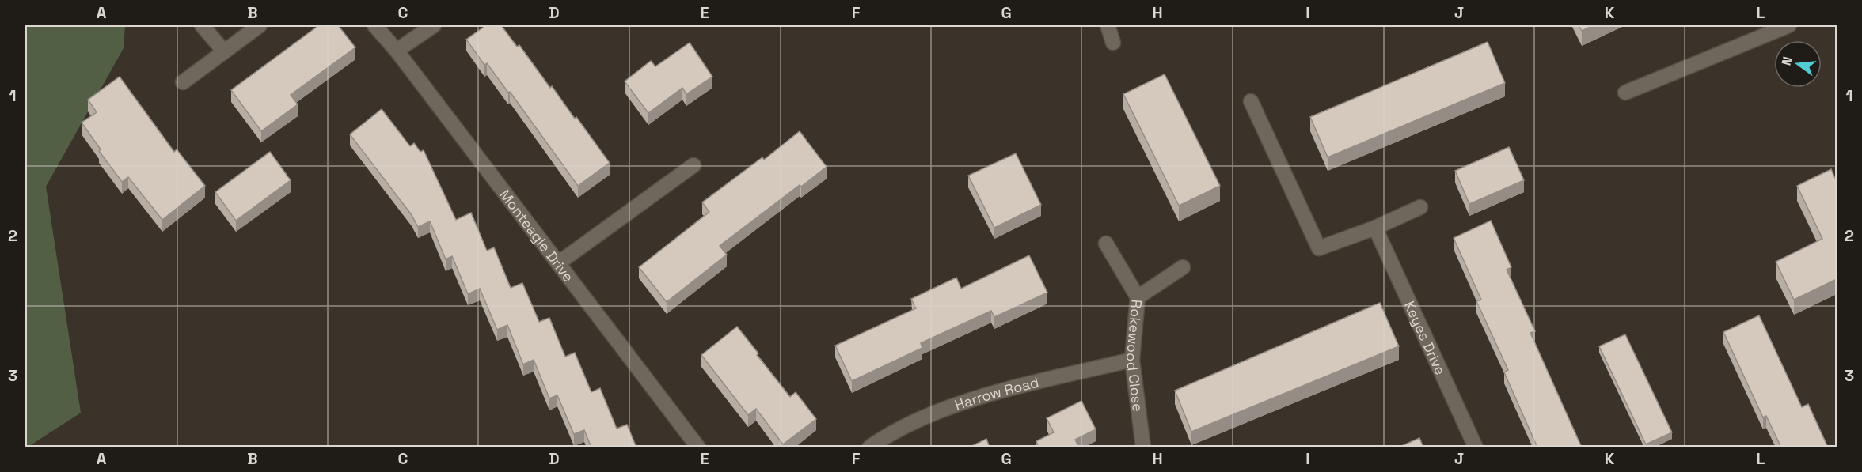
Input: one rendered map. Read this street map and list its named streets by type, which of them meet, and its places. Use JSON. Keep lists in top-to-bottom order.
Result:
{
  "streets": {
    "street": [
      "Monteagle Drive",
      "Keyes Drive",
      "Rokewood Close",
      "Harrow Road"
    ]
  },
  "crossings": [
    ["Rokewood Close", "Harrow Road"]
  ],
  "north": "left",
  "grid": {
    "columns": [
      "A",
      "B",
      "C",
      "D",
      "E",
      "F",
      "G",
      "H",
      "I",
      "J",
      "K",
      "L"
    ],
    "rows": ["1", "2", "3"]
  }
}
